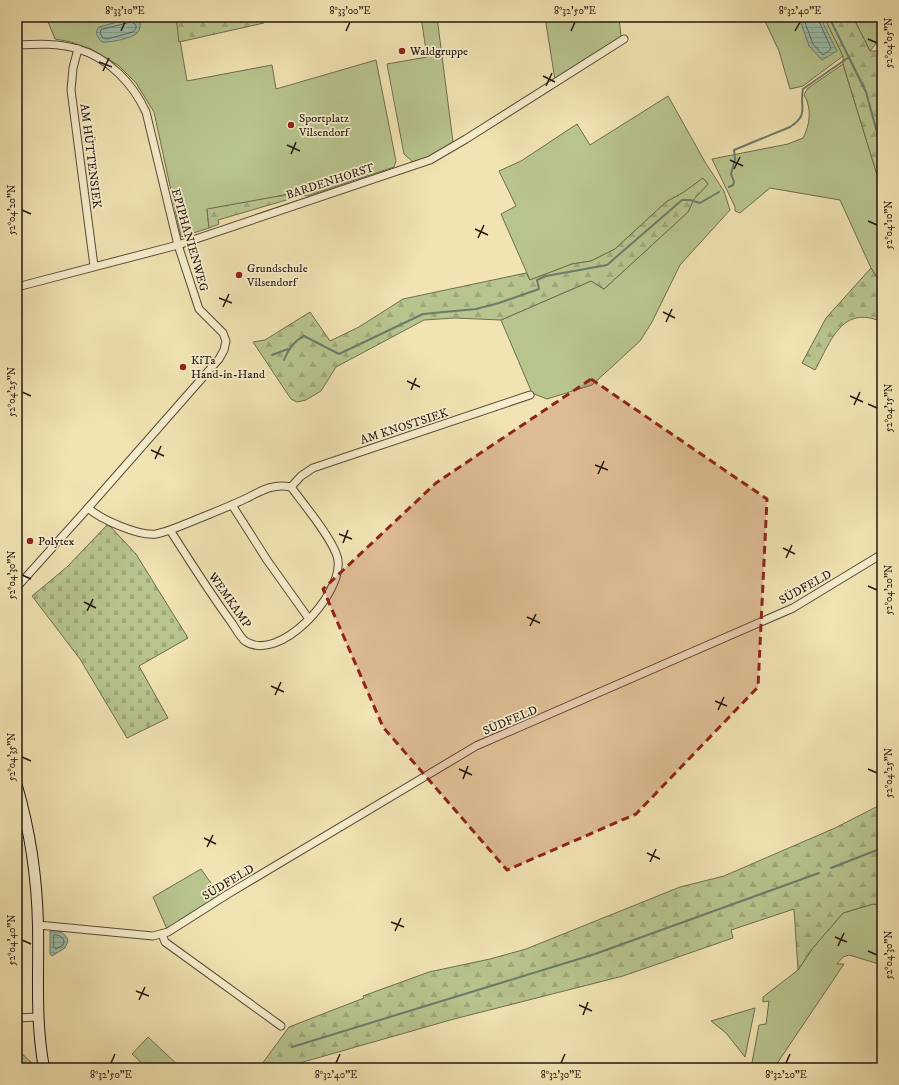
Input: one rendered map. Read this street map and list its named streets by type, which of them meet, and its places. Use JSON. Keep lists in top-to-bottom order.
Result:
{
  "streets": {
    "street": [
      "AM HÜTTENSIEK",
      "BARDENHORST",
      "EPIPHANIENWEG",
      "AM KNOSTSIEK",
      "SÜDFELD",
      "WEMKAMP"
    ]
  },
  "crossings": [
    ["AM HÜTTENSIEK", "BARDENHORST"],
    ["AM HÜTTENSIEK", "EPIPHANIENWEG"],
    ["BARDENHORST", "EPIPHANIENWEG"],
    ["AM KNOSTSIEK", "WEMKAMP"]
  ],
  "places": [
    "Waldgruppe",
    "Sportplatz Vilsendorf",
    "Grundschule Vilsendorf",
    "KiTa Hand-in-Hand",
    "Polytex"
  ],
  "coordinates": [
    "8°33'10\"E",
    "8°33'00\"E",
    "8°32'50\"E",
    "8°32'40\"E",
    "52°04'05\"N",
    "52°04'20\"N",
    "52°04'10\"N",
    "52°04'25\"N",
    "52°04'15\"N",
    "52°04'30\"N",
    "52°04'35\"N",
    "52°04'40\"N",
    "8°32'30\"E",
    "8°32'20\"E"
  ]
}
